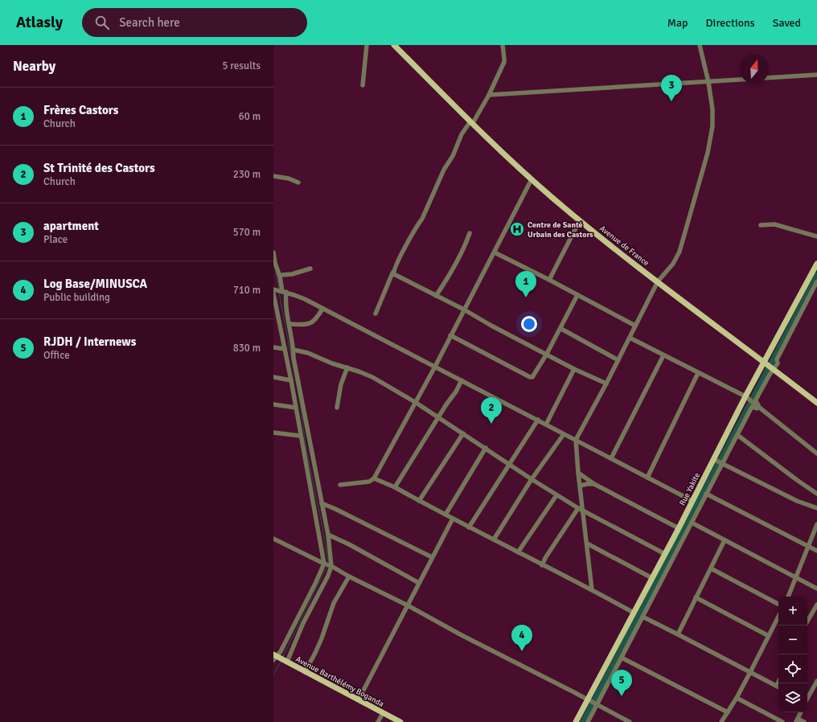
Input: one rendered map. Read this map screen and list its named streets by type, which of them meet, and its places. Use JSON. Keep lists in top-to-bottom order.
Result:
{
  "streets": {
    "main road": ["Avenue de France", "Rue Yakite", "Avenue Barthélémy Boganda"]
  },
  "crossings": [
    ["Avenue de France", "Rue Yakite"]
  ],
  "places": {
    "hospital": ["Centre de Santé Urbain des Castors"]
  },
  "north": "top",
  "page": {
    "header": "Atlasly",
    "search": "Search here",
    "nav": ["Map", "Directions", "Saved"],
    "heading": ["Nearby", "5 results"],
    "pins": [
      "3",
      "1",
      "2",
      "4",
      "5"
    ],
    "list": [
      {
        "mark": "1",
        "name": "Frères Castors",
        "note": "Church",
        "value": "60 m"
      },
      {
        "mark": "2",
        "name": "St Trinité des Castors",
        "note": "Church",
        "value": "230 m"
      },
      {
        "mark": "3",
        "name": "apartment",
        "note": "Place",
        "value": "570 m"
      },
      {
        "mark": "4",
        "name": "Log Base/MINUSCA",
        "note": "Public building",
        "value": "710 m"
      },
      {
        "mark": "5",
        "name": "RJDH / Internews",
        "note": "Office",
        "value": "830 m"
      }
    ],
    "map_buttons": ["+", "−"]
  }
}
